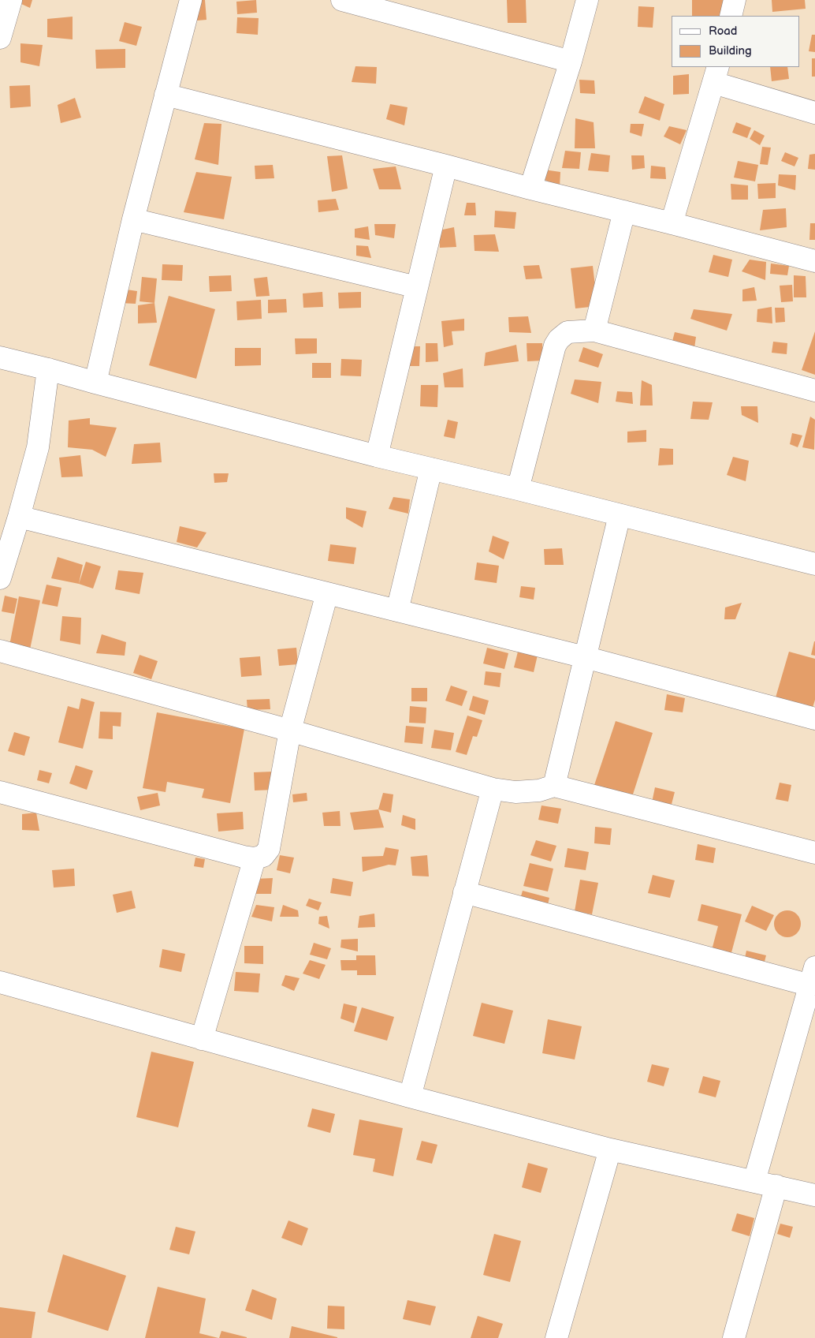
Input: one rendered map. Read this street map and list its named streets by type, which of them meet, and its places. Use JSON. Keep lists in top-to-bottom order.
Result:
{
  "legend": ["Road", "Building"]
}
